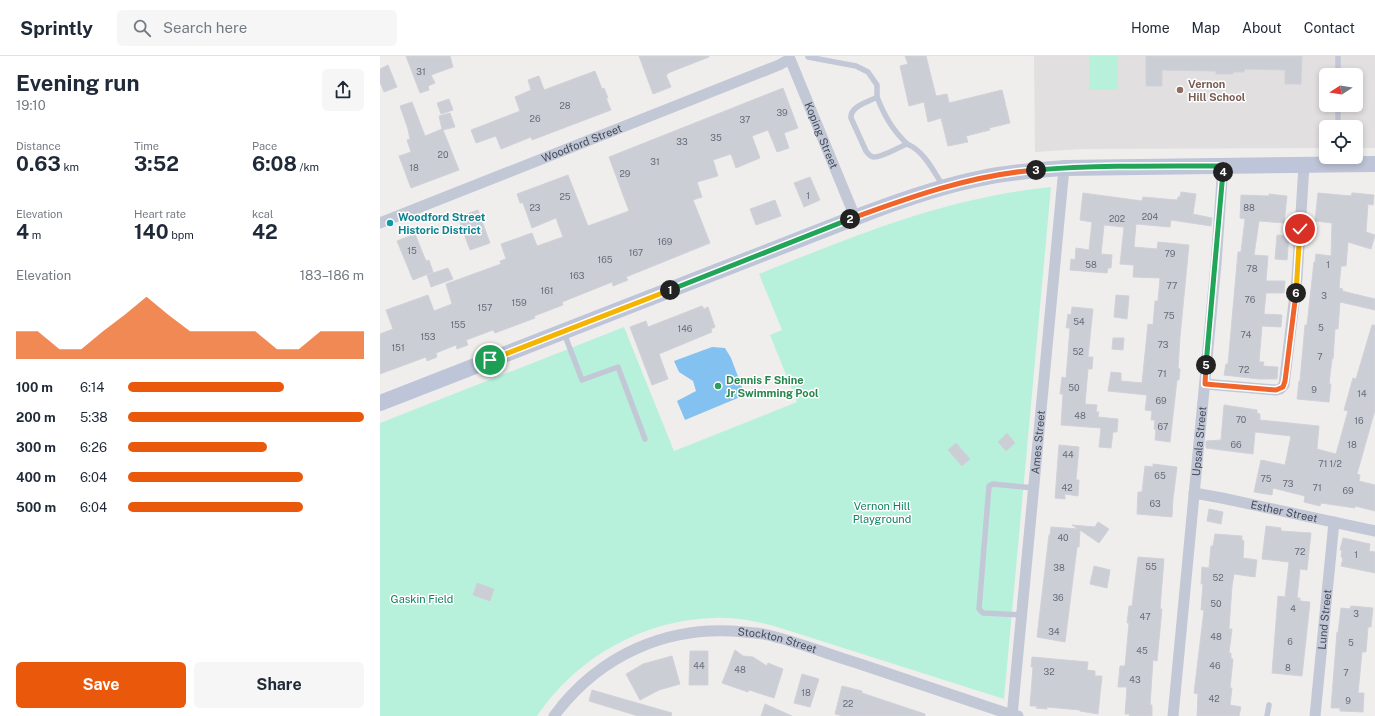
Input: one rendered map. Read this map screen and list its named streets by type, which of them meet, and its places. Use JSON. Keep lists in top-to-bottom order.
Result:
{
  "streets": {
    "street": [
      "Koping Street",
      "Woodford Street",
      "Upsala Street",
      "Ames Street",
      "Esther Street",
      "Lund Street",
      "Stockton Street"
    ]
  },
  "crossings": [
    ["Koping Street", "Woodford Street"],
    ["Upsala Street", "Esther Street"],
    ["Ames Street", "Stockton Street"],
    ["Esther Street", "Lund Street"]
  ],
  "parks": ["Vernon Hill Playground", "Gaskin Field"],
  "places": ["Vernon Hill School", "Woodford Street Historic District", "Dennis F Shine Jr Swimming Pool"],
  "house_numbers": [
    "31",
    "28",
    "39",
    "26",
    "37",
    "35",
    "33",
    "20",
    "31",
    "18",
    "29",
    "1",
    "25",
    "23",
    "88",
    "204",
    "202",
    "169",
    "15",
    "167",
    "79",
    "165",
    "58",
    "1",
    "78",
    "163",
    "77",
    "161",
    "3",
    "76",
    "159",
    "157",
    "75",
    "54",
    "155",
    "5",
    "146",
    "74",
    "153",
    "73",
    "151",
    "52",
    "7",
    "72",
    "71",
    "50",
    "9",
    "14",
    "69",
    "48",
    "70",
    "16",
    "67",
    "66",
    "18",
    "44",
    "71 1/2",
    "65",
    "75",
    "73",
    "42",
    "71",
    "69",
    "63",
    "40",
    "72",
    "1",
    "55",
    "38",
    "52",
    "36",
    "50",
    "4",
    "3",
    "47",
    "34",
    "48",
    "6",
    "5",
    "45",
    "44",
    "46",
    "8",
    "48",
    "32",
    "7",
    "43",
    "18",
    "42",
    "9",
    "22"
  ],
  "north": "left",
  "page": {
    "header": "Sprintly",
    "search": "Search here",
    "nav": [
      "Home",
      "Map",
      "About",
      "Contact"
    ],
    "heading": ["Evening run", "19:10"],
    "stats": [
      ["Distance", "0.63 km"],
      ["Time", "3:52"],
      ["Pace", "6:08 /km"],
      ["Elevation", "4 m"],
      ["Heart rate", "140 bpm"],
      ["kcal", "42"]
    ],
    "pins": [
      "3",
      "4",
      "2",
      "1",
      "6",
      "5"
    ],
    "chart": ["Elevation", "183–186 m"],
    "list": [
      {
        "name": "100 m",
        "note": "6:14"
      },
      {
        "name": "200 m",
        "note": "5:38"
      },
      {
        "name": "300 m",
        "note": "6:26"
      },
      {
        "name": "400 m",
        "note": "6:04"
      },
      {
        "name": "500 m",
        "note": "6:04"
      }
    ],
    "buttons": ["Save", "Share"]
  }
}
